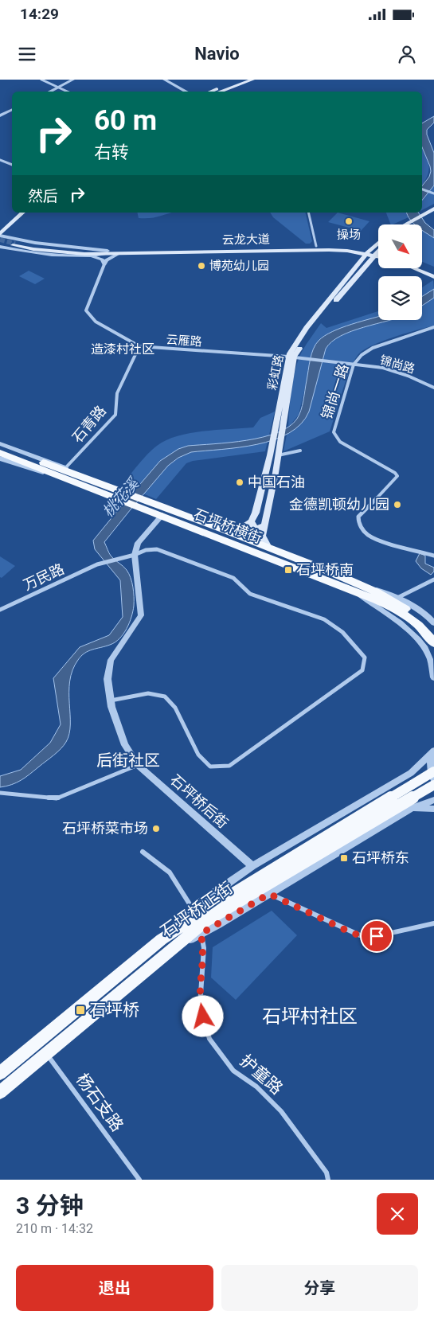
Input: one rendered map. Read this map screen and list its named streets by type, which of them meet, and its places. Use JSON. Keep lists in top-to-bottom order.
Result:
{
  "streets": {
    "main road": [
      "云龙大道",
      "彩虹路",
      "石坪桥横街",
      "石坪桥正街"
    ],
    "street": [
      "云雁路",
      "锦尚路",
      "锦尚一路",
      "石青路",
      "万民路",
      "石坪桥后街",
      "护童路",
      "杨石支路"
    ]
  },
  "crossings": [
    ["云龙大道", "彩虹路"],
    ["云雁路", "锦尚路"],
    ["云雁路", "彩虹路"],
    ["云雁路", "锦尚一路"],
    ["云雁路", "石青路"],
    ["锦尚路", "锦尚一路"],
    ["彩虹路", "石坪桥横街"],
    ["石坪桥横街", "石坪桥后街"],
    ["万民路", "石坪桥后街"],
    ["石坪桥正街", "杨石支路"]
  ],
  "districts": ["造漆村社区", "后街社区", "石坪村社区"],
  "water": ["桃花溪"],
  "places": {
    "other": [
      "操场",
      "博苑幼儿园",
      "中国石油",
      "金德凯顿幼儿园",
      "石坪桥菜市场"
    ],
    "transit": ["石坪桥南", "石坪桥东", "石坪桥"]
  },
  "north": "bottom right",
  "page": {
    "status": "14:29",
    "header": "Navio",
    "turn": ["60 m", "右转"],
    "then": "然后",
    "heading": ["3 分钟", "210 m · 14:32"],
    "buttons": ["退出", "分享"]
  }
}
